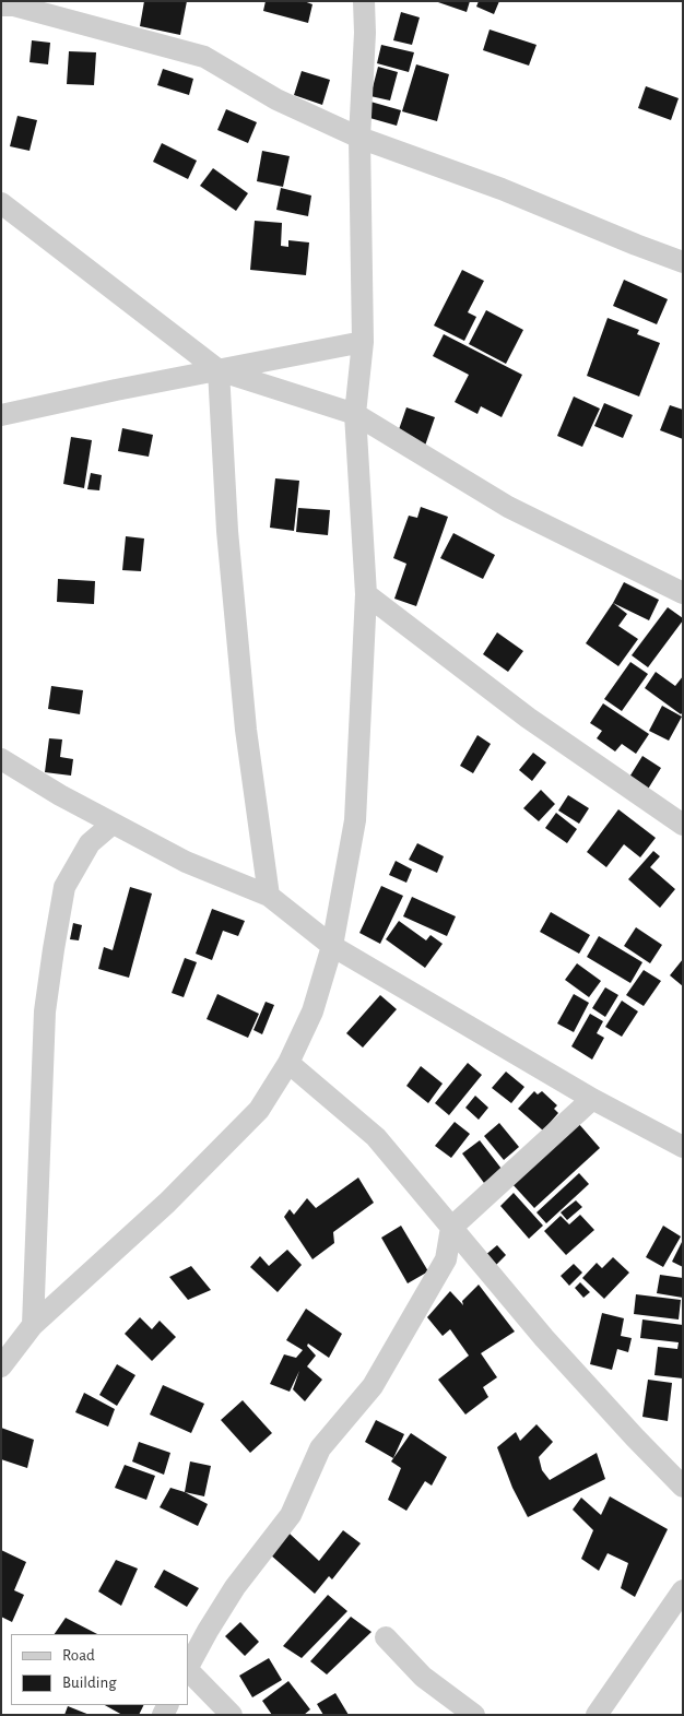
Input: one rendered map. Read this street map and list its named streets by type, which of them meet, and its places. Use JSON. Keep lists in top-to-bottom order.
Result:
{
  "legend": ["Road", "Building"]
}
